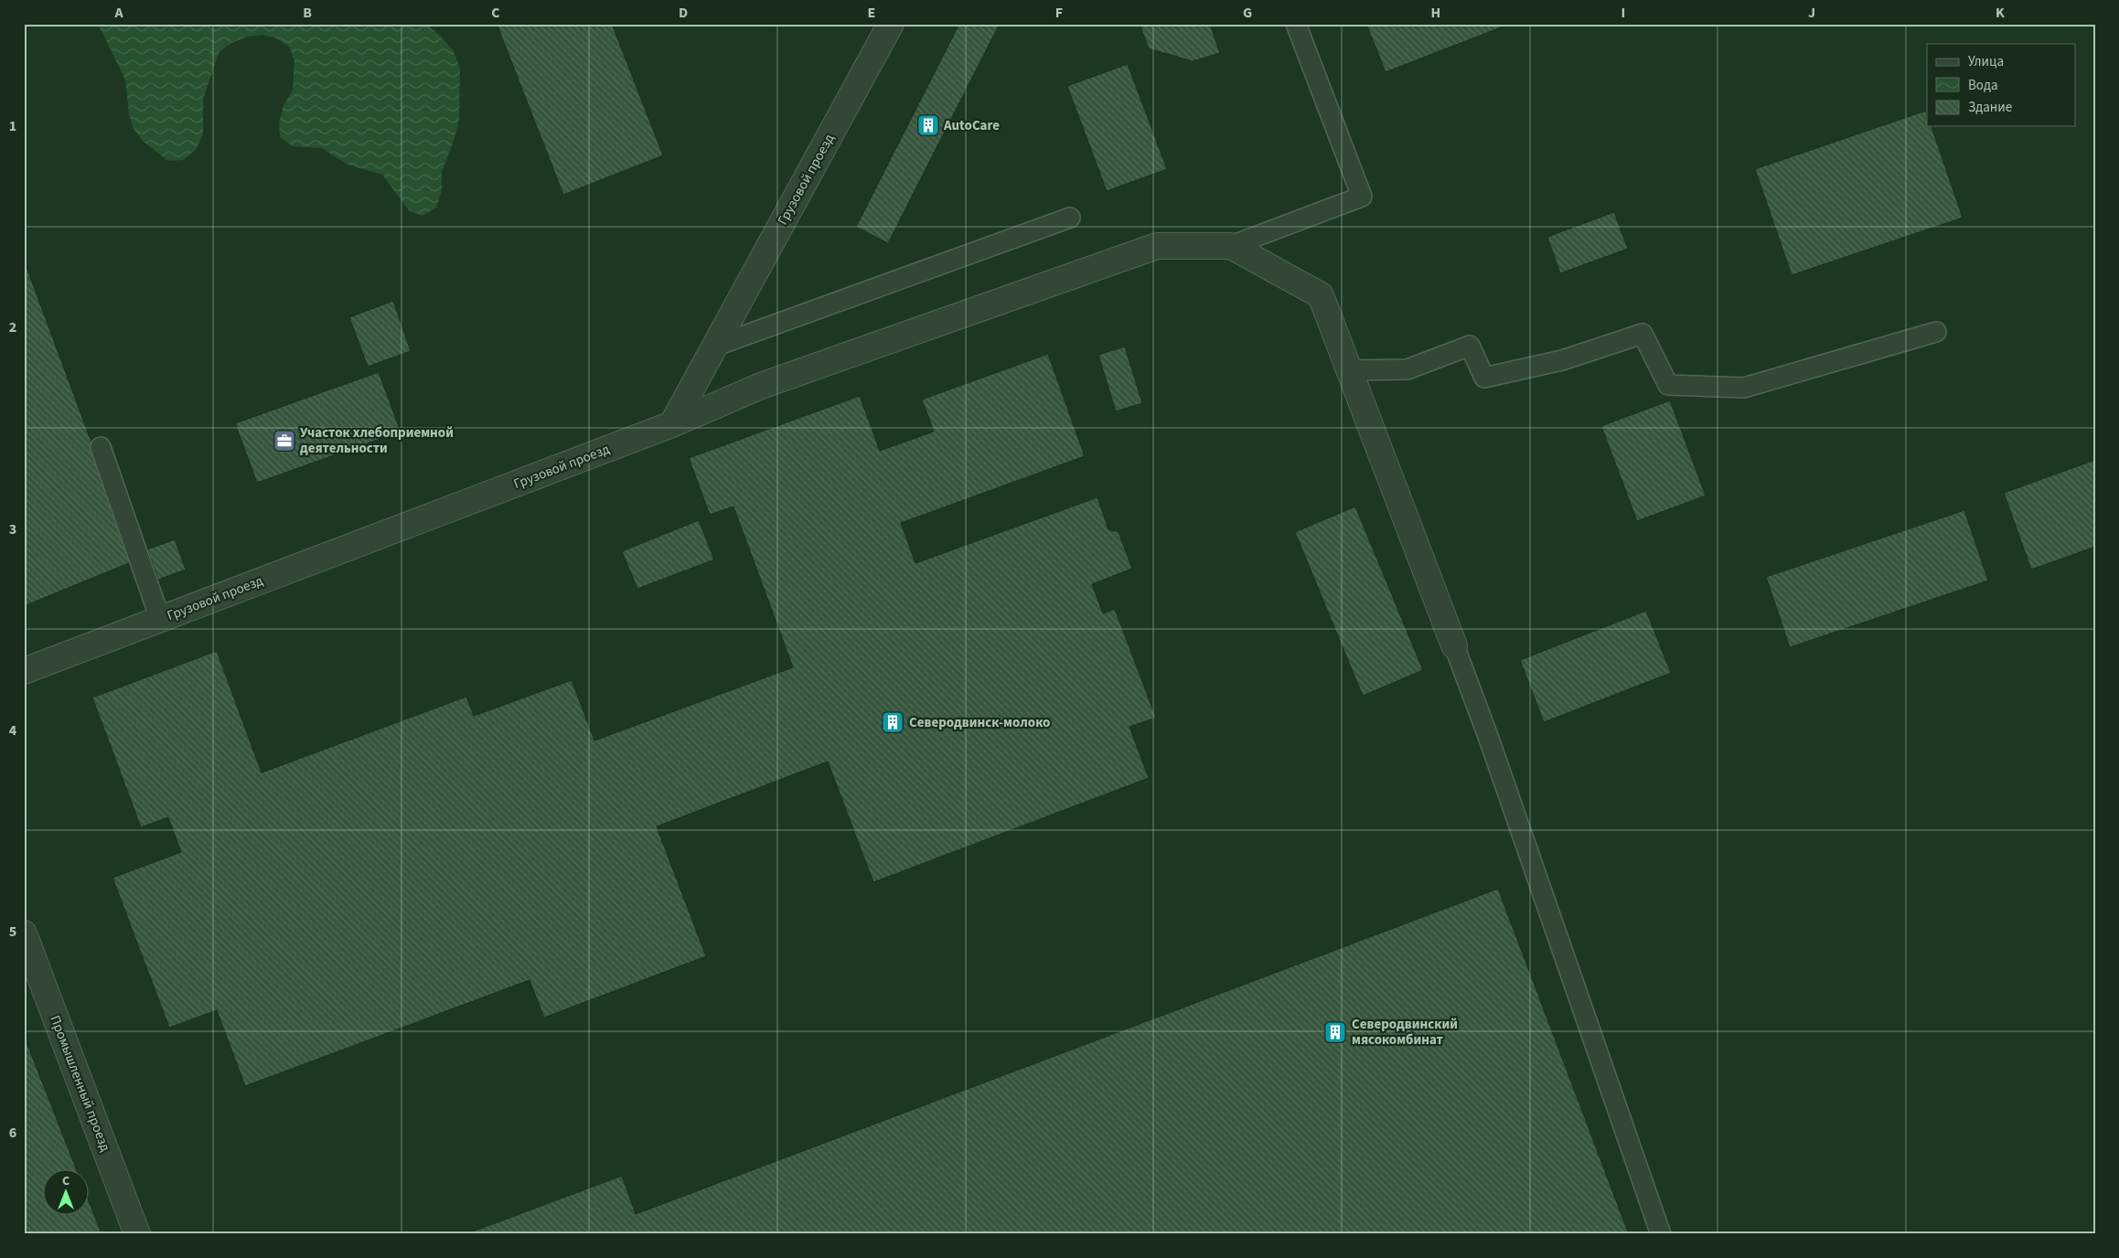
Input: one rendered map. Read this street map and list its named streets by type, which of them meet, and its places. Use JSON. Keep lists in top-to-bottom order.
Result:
{
  "streets": {
    "street": ["Грузовой проезд", "Промышленный проезд"]
  },
  "places": {
    "building": ["AutoCare", "Северодвинск-молоко", "Северодвинский мясокомбинат"],
    "office": ["Участок хлебоприемной деятельности"]
  },
  "legend": ["Улица", "Вода", "Здание"],
  "north": "top",
  "grid": {
    "columns": [
      "A",
      "B",
      "C",
      "D",
      "E",
      "F",
      "G",
      "H",
      "I",
      "J",
      "K"
    ],
    "rows": [
      "1",
      "2",
      "3",
      "4",
      "5",
      "6"
    ]
  }
}
